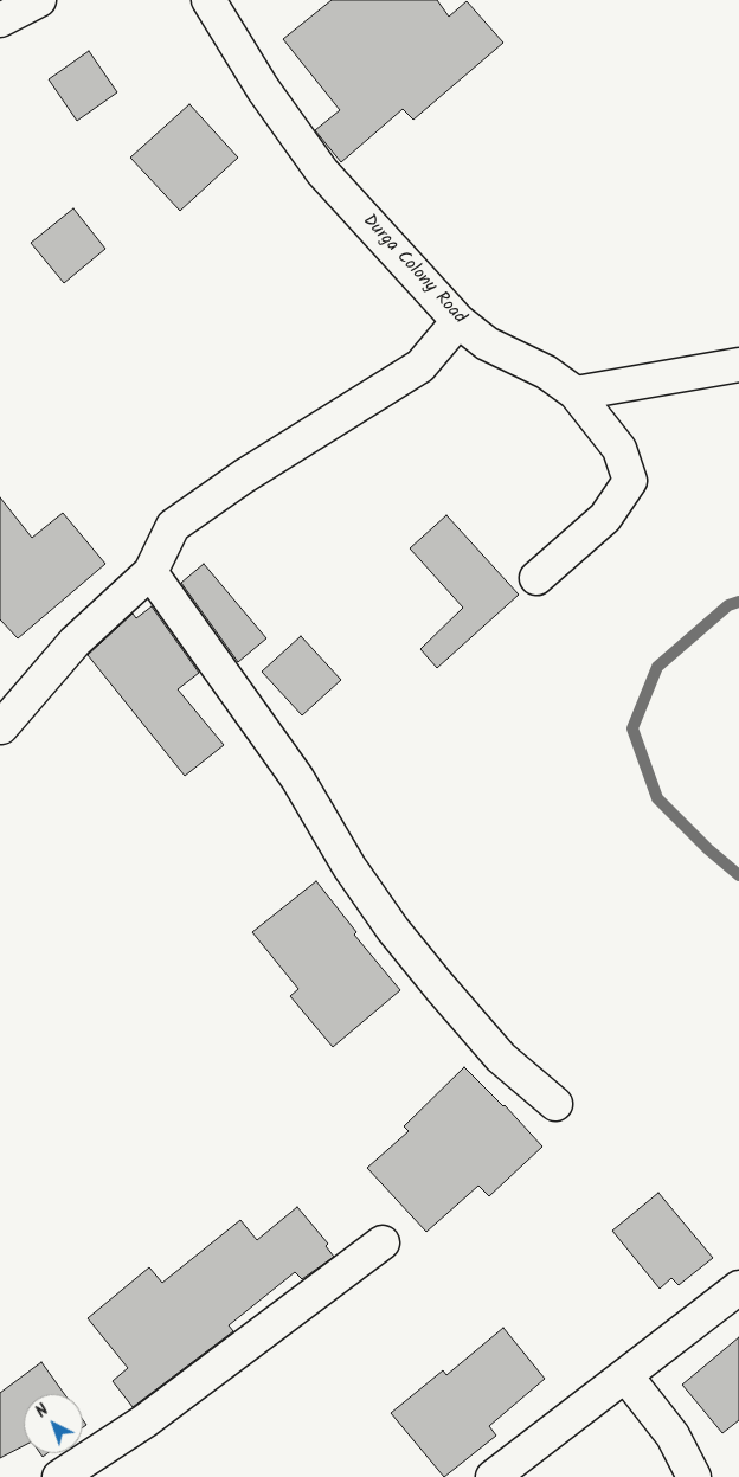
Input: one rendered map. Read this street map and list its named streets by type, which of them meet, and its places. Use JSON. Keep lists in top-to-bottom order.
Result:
{
  "streets": {
    "street": ["Durga Colony Road"]
  },
  "north": "top left"
}
